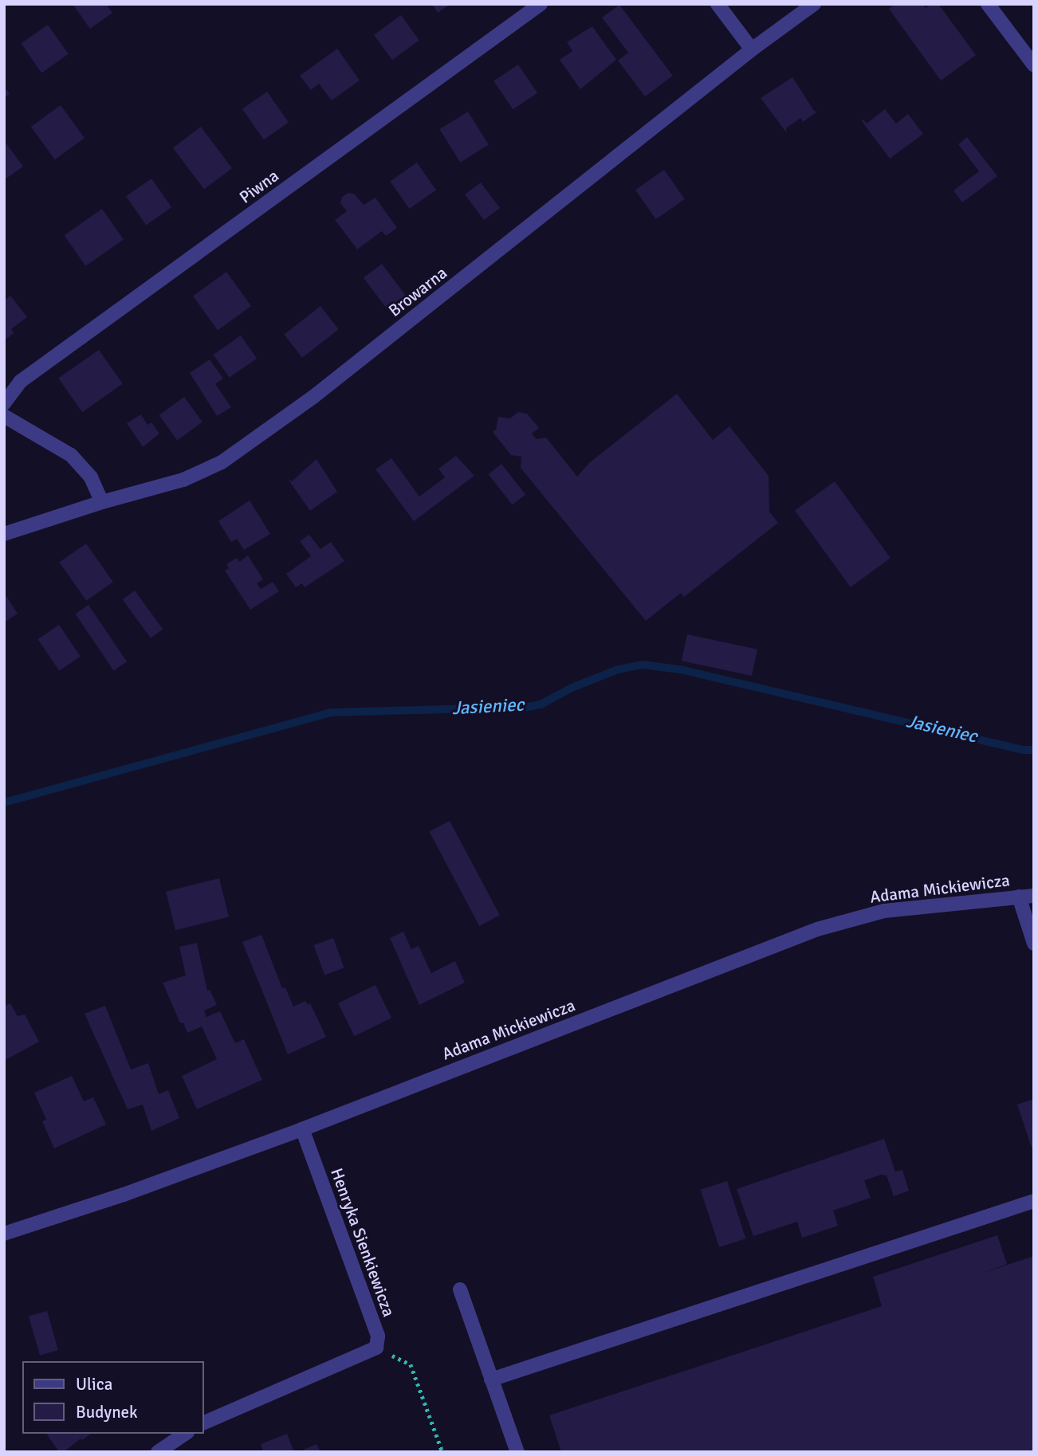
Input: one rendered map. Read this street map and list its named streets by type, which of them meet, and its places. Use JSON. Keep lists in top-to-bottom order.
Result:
{
  "streets": {
    "street": [
      "Piwna",
      "Browarna",
      "Adama Mickiewicza",
      "Henryka Sienkiewicza"
    ]
  },
  "crossings": [
    ["Adama Mickiewicza", "Henryka Sienkiewicza"]
  ],
  "water": ["Jasieniec"],
  "legend": ["Ulica", "Budynek"]
}
